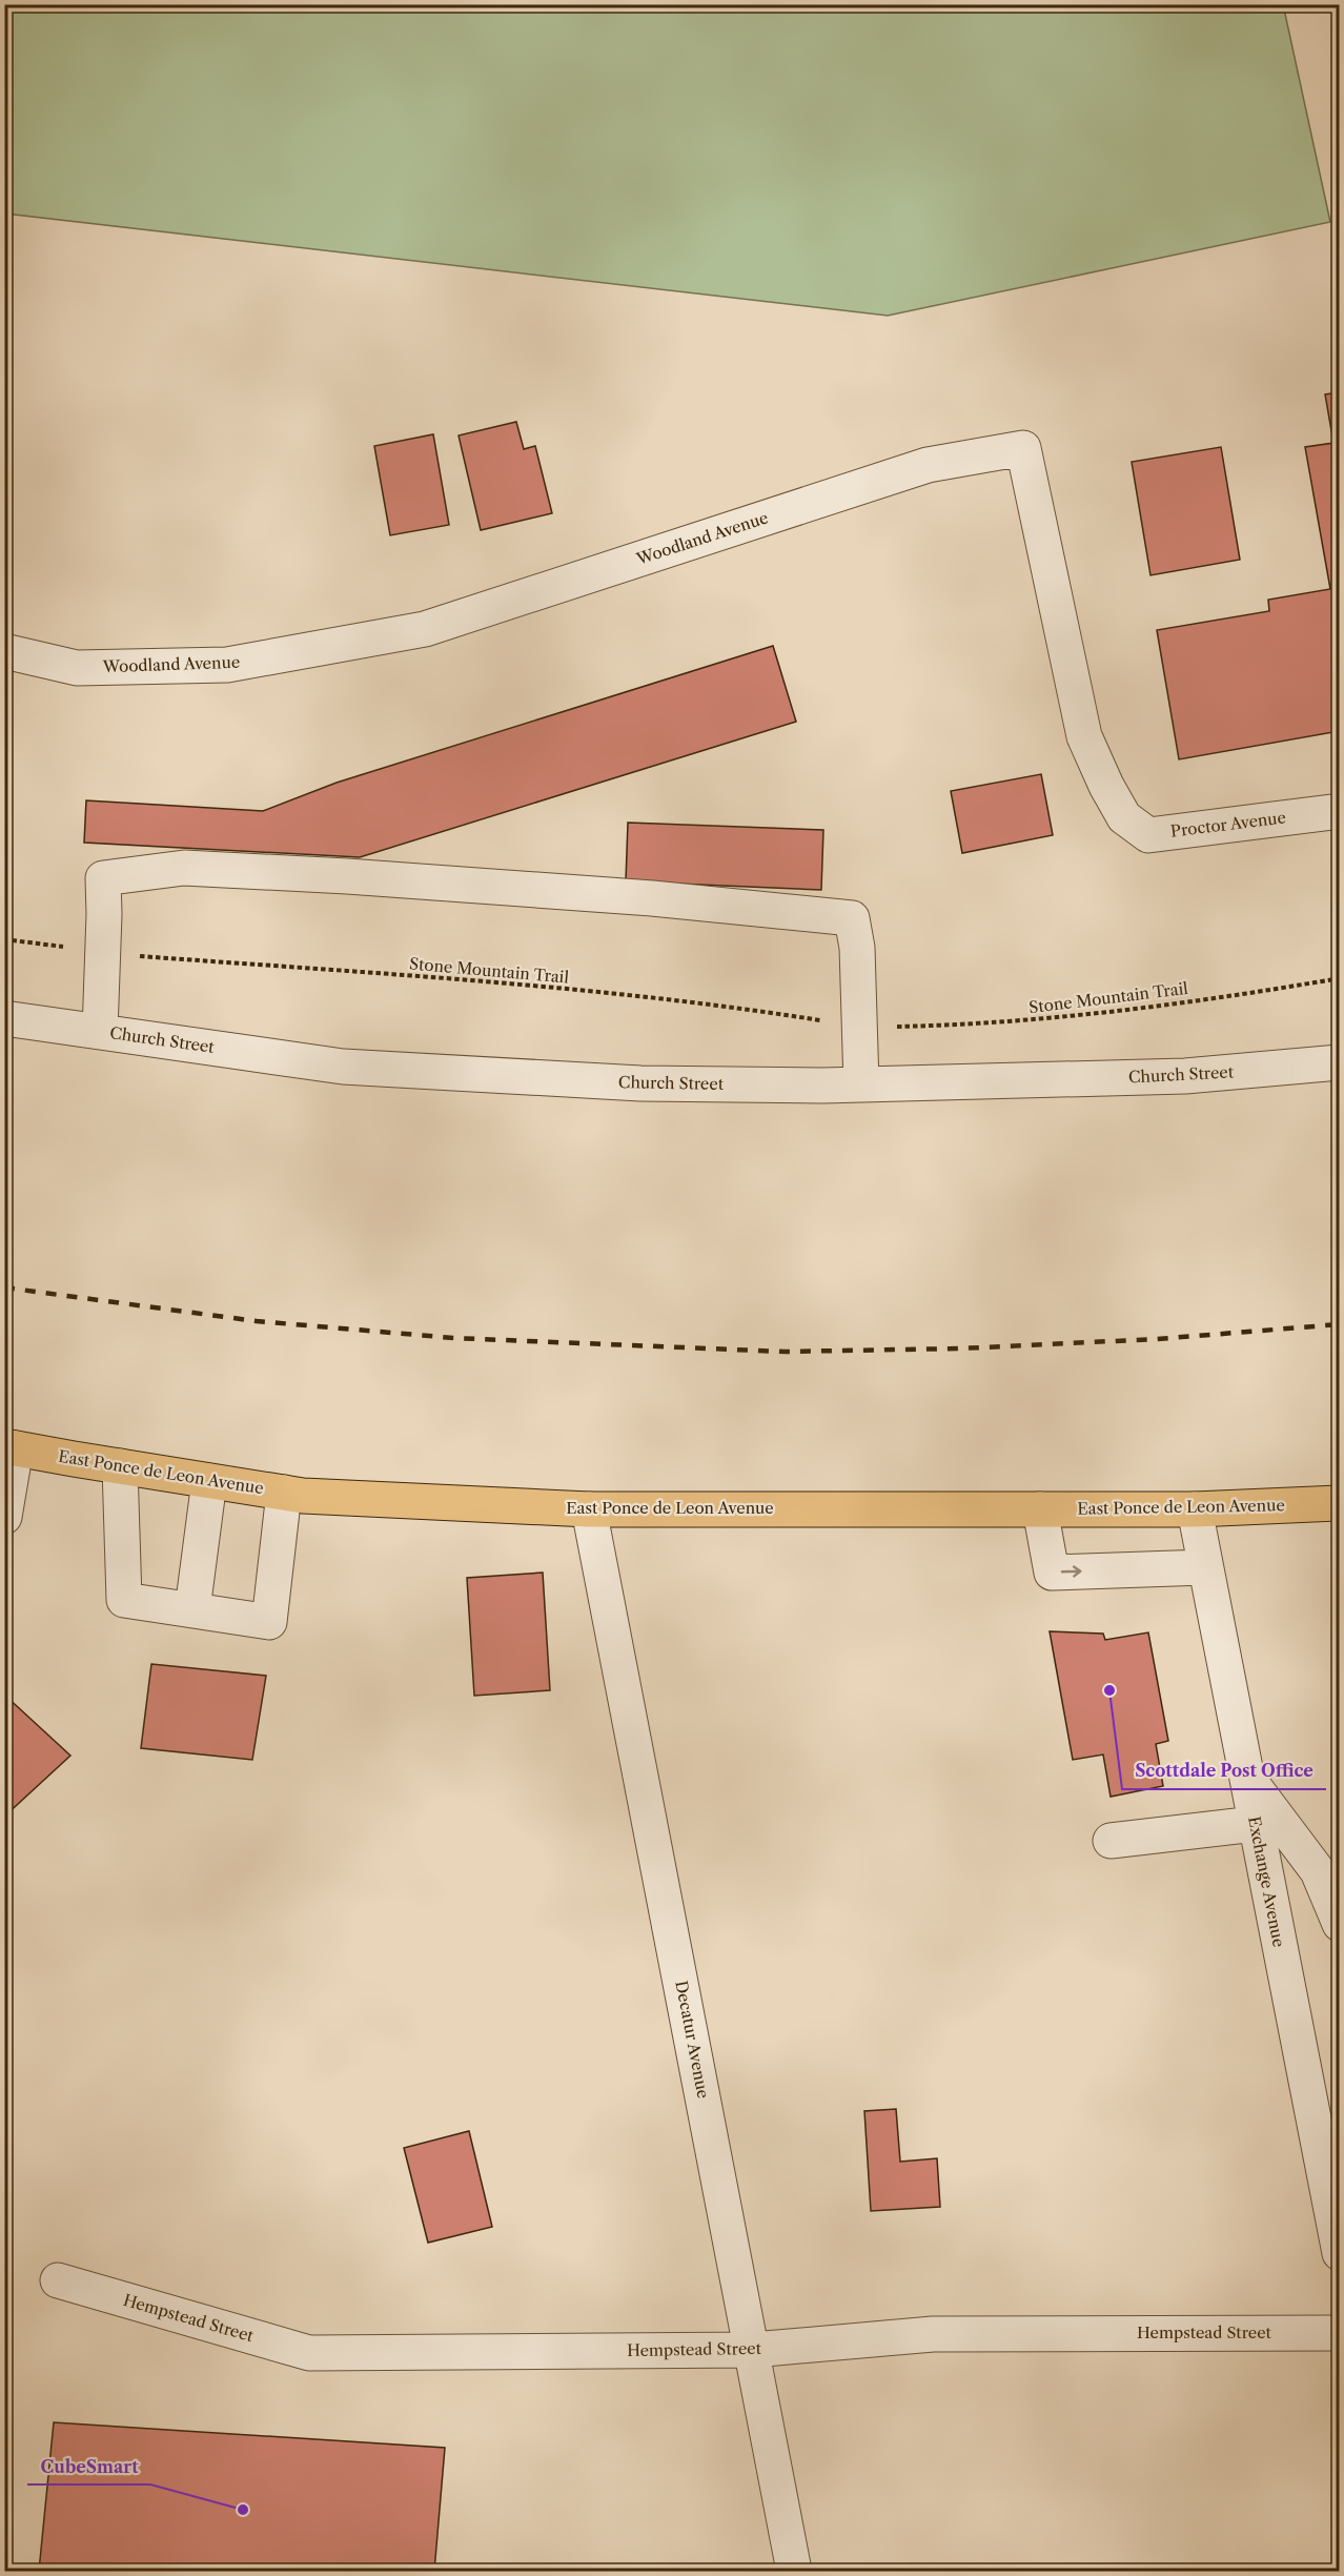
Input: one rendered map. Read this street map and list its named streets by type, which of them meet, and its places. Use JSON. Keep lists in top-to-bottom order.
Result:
{
  "streets": {
    "main road": ["East Ponce de Leon Avenue"],
    "street": [
      "Woodland Avenue",
      "Proctor Avenue",
      "Church Street",
      "Exchange Avenue",
      "Decatur Avenue",
      "Hempstead Street"
    ],
    "path": ["Stone Mountain Trail"]
  },
  "crossings": [
    ["Woodland Avenue", "Proctor Avenue"],
    ["East Ponce de Leon Avenue", "Exchange Avenue"],
    ["East Ponce de Leon Avenue", "Decatur Avenue"],
    ["Decatur Avenue", "Hempstead Street"]
  ],
  "places": ["Scottdale Post Office", "CubeSmart"]
}
